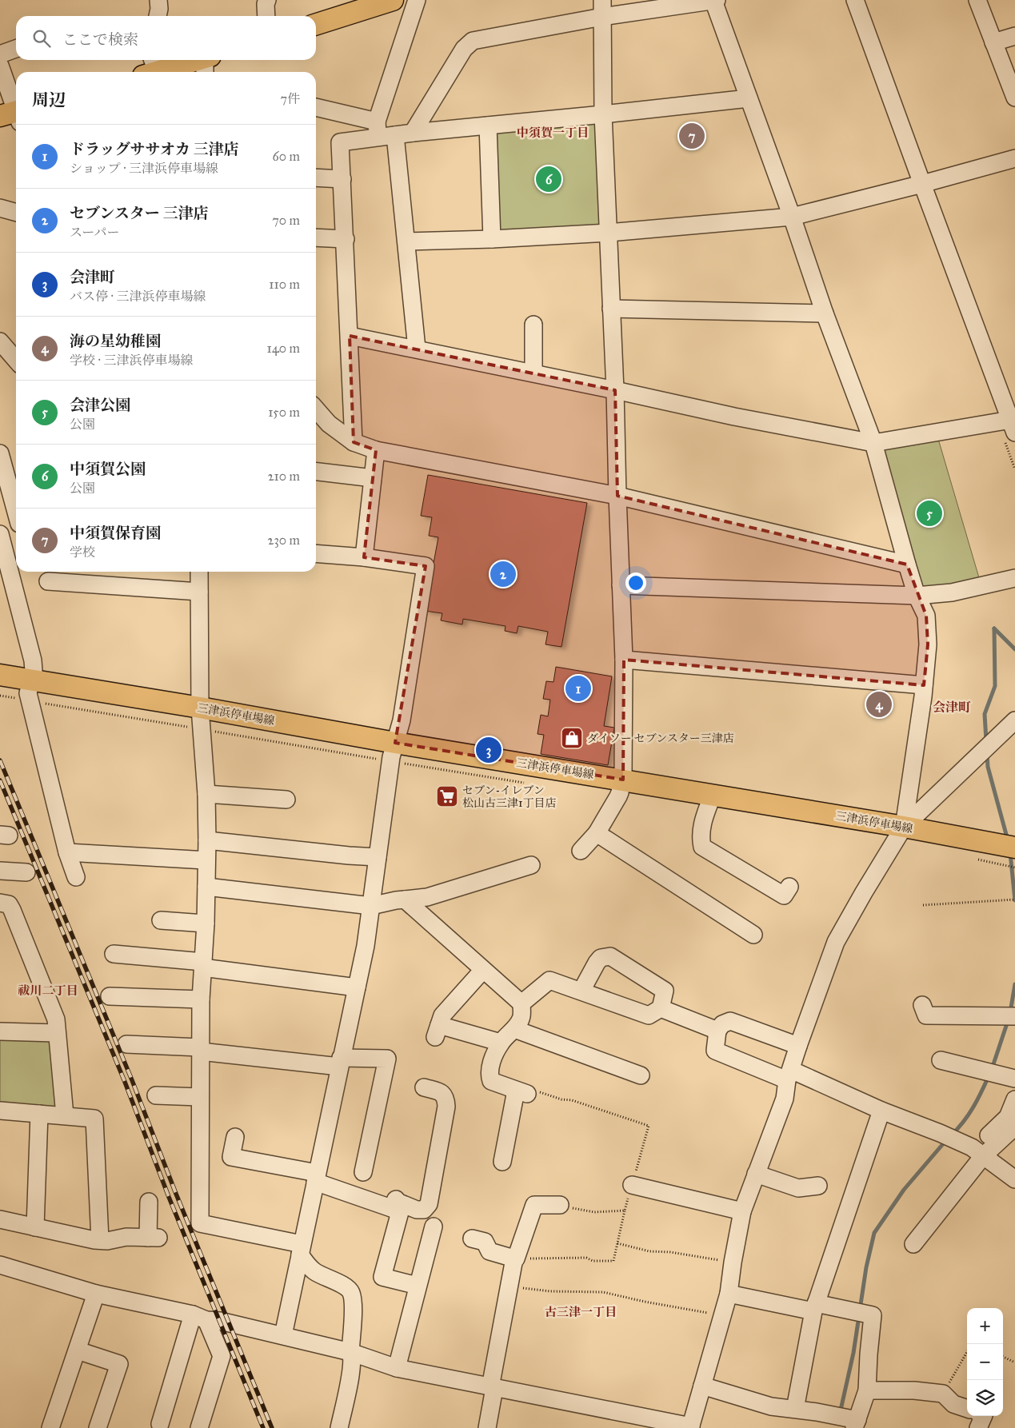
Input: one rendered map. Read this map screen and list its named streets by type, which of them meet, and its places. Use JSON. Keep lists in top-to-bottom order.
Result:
{
  "streets": {
    "main road": ["三津浜停車場線"]
  },
  "districts": [
    "中須賀一丁目",
    "会津町",
    "祓川二丁目",
    "古三津一丁目"
  ],
  "places": {
    "shop": ["ダイソー セブンスター三津店"],
    "supermarket": ["セブン-イレブン 松山古三津1丁目店"]
  },
  "page": {
    "search": "ここで検索",
    "heading": ["周辺", "7件"],
    "pins": [
      "7",
      "6",
      "5",
      "2",
      "1",
      "4",
      "3"
    ],
    "list": [
      {
        "mark": "1",
        "name": "ドラッグササオカ 三津店",
        "note": "ショップ · 三津浜停車場線",
        "value": "60 m"
      },
      {
        "mark": "2",
        "name": "セブンスター 三津店",
        "note": "スーパー",
        "value": "70 m"
      },
      {
        "mark": "3",
        "name": "会津町",
        "note": "バス停 · 三津浜停車場線",
        "value": "110 m"
      },
      {
        "mark": "4",
        "name": "海の星幼稚園",
        "note": "学校 · 三津浜停車場線",
        "value": "140 m"
      },
      {
        "mark": "5",
        "name": "会津公園",
        "note": "公園",
        "value": "150 m"
      },
      {
        "mark": "6",
        "name": "中須賀公園",
        "note": "公園",
        "value": "210 m"
      },
      {
        "mark": "7",
        "name": "中須賀保育園",
        "note": "学校",
        "value": "230 m"
      }
    ],
    "map_buttons": ["+", "−"]
  }
}
